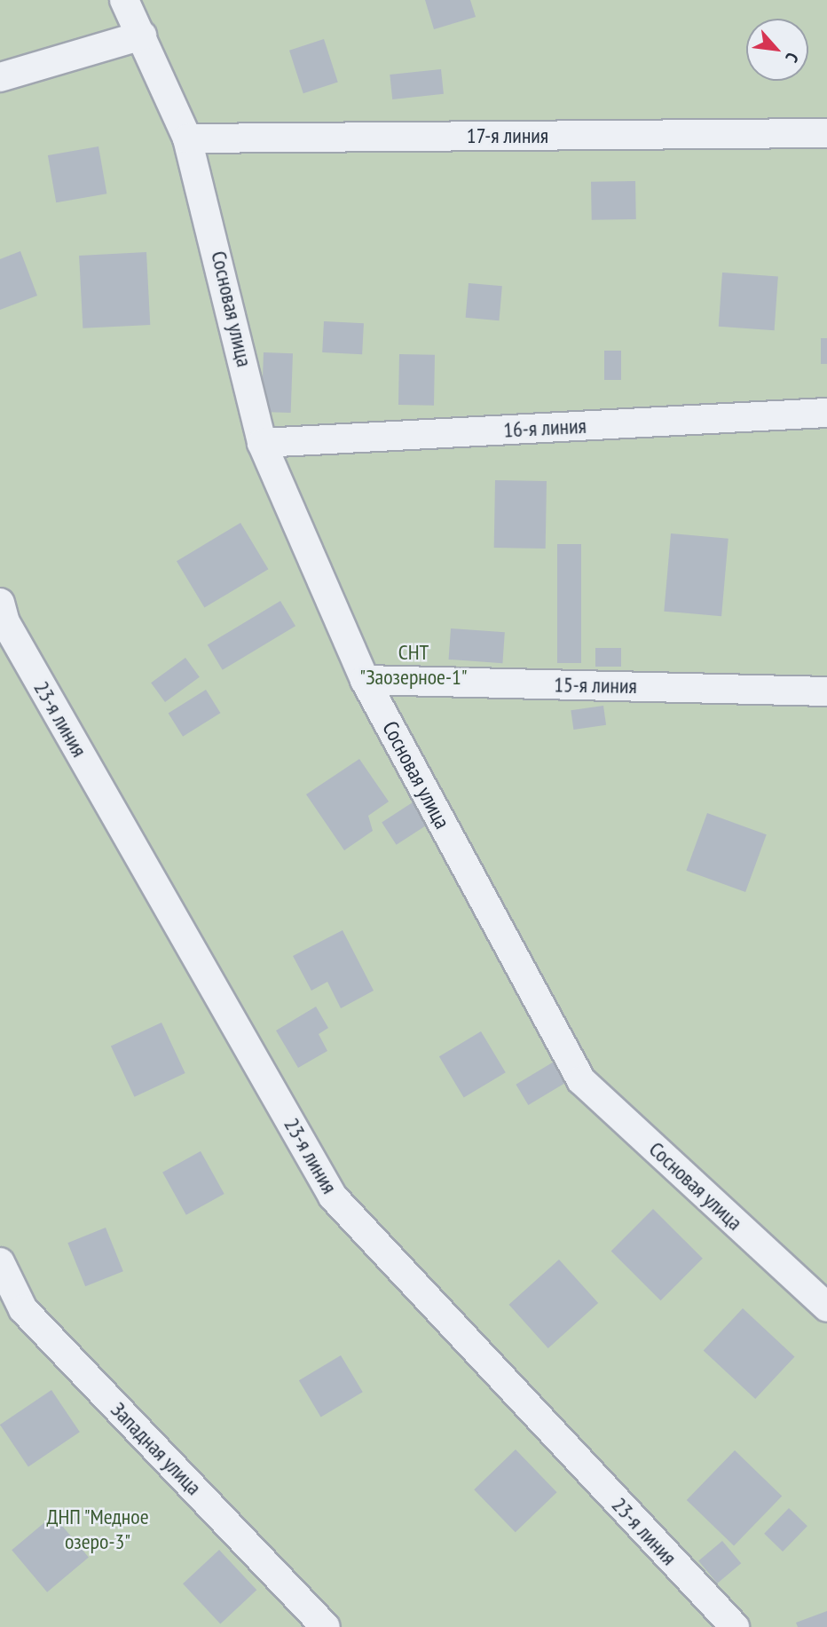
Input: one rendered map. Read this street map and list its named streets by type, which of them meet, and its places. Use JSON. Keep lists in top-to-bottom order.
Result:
{
  "streets": {
    "street": [
      "17-я линия",
      "Сосновая улица",
      "16-я линия",
      "15-я линия",
      "23-я линия",
      "Западная улица"
    ]
  },
  "crossings": [
    ["17-я линия", "Сосновая улица"],
    ["Сосновая улица", "16-я линия"],
    ["Сосновая улица", "15-я линия"]
  ],
  "parks": ["СНТ \"Заозерное-1\"", "ДНП \"Медное озеро-3\""],
  "north": "bottom right"
}
